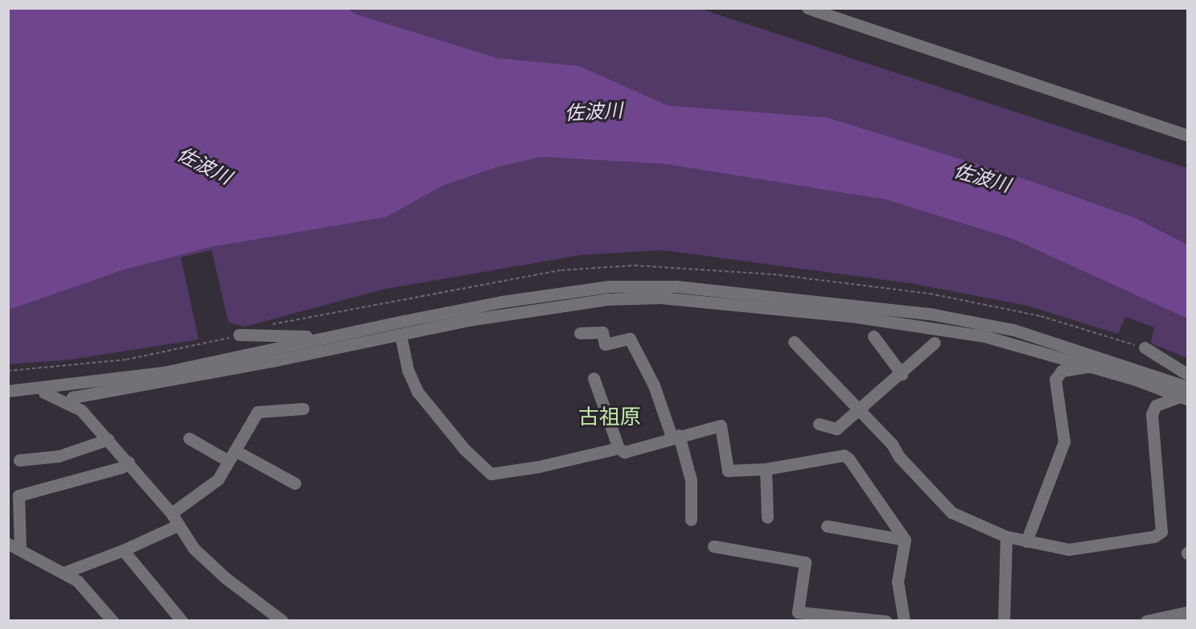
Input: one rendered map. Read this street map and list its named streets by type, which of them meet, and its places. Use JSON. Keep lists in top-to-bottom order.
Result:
{
  "districts": ["古祖原"],
  "water": ["佐波川"]
}
